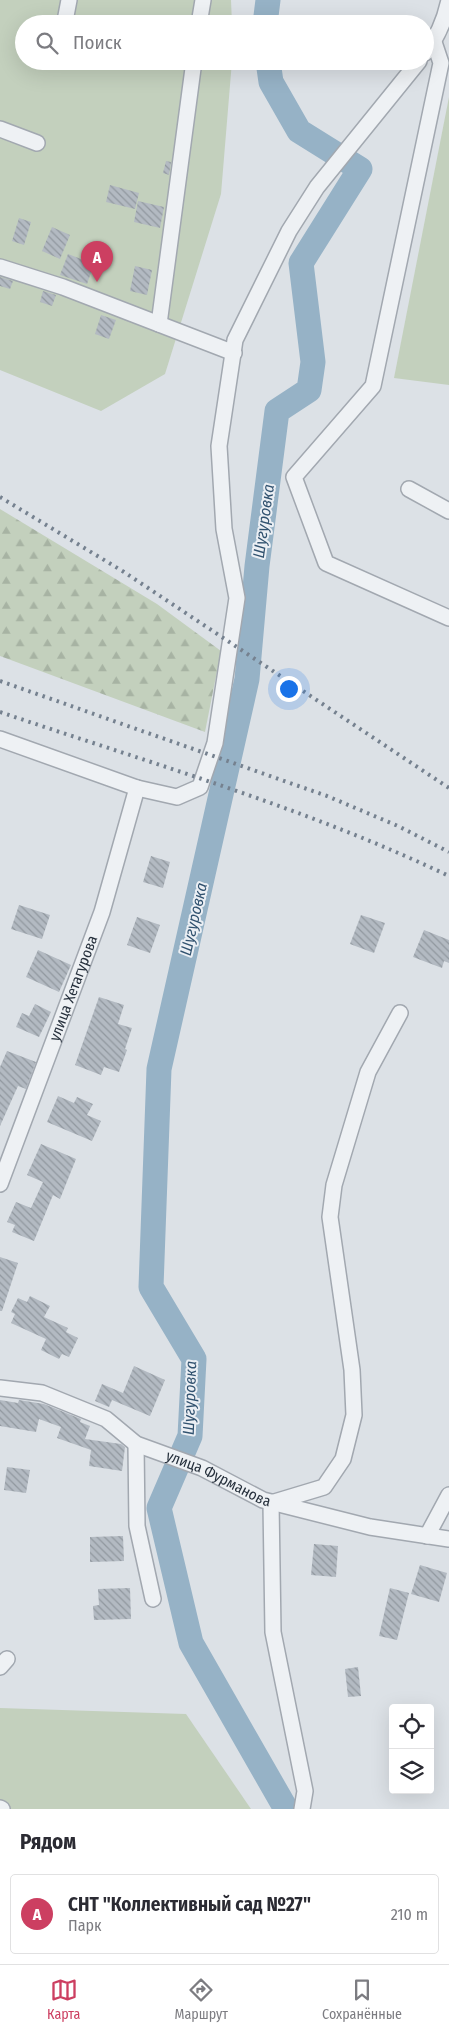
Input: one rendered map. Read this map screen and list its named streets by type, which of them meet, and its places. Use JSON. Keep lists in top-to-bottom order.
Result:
{
  "streets": {
    "street": ["улица Хетагурова", "улица Фурманова"]
  },
  "water": ["Шугуровка"],
  "page": {
    "search": "Поиск",
    "pins": "A",
    "heading": "Рядом",
    "list": [
      {
        "mark": "A",
        "name": "СНТ \"Коллективный сад №27\"",
        "note": "Парк",
        "value": "210 m"
      }
    ],
    "nav": ["Карта", "Маршрут", "Сохранённые"]
  }
}
